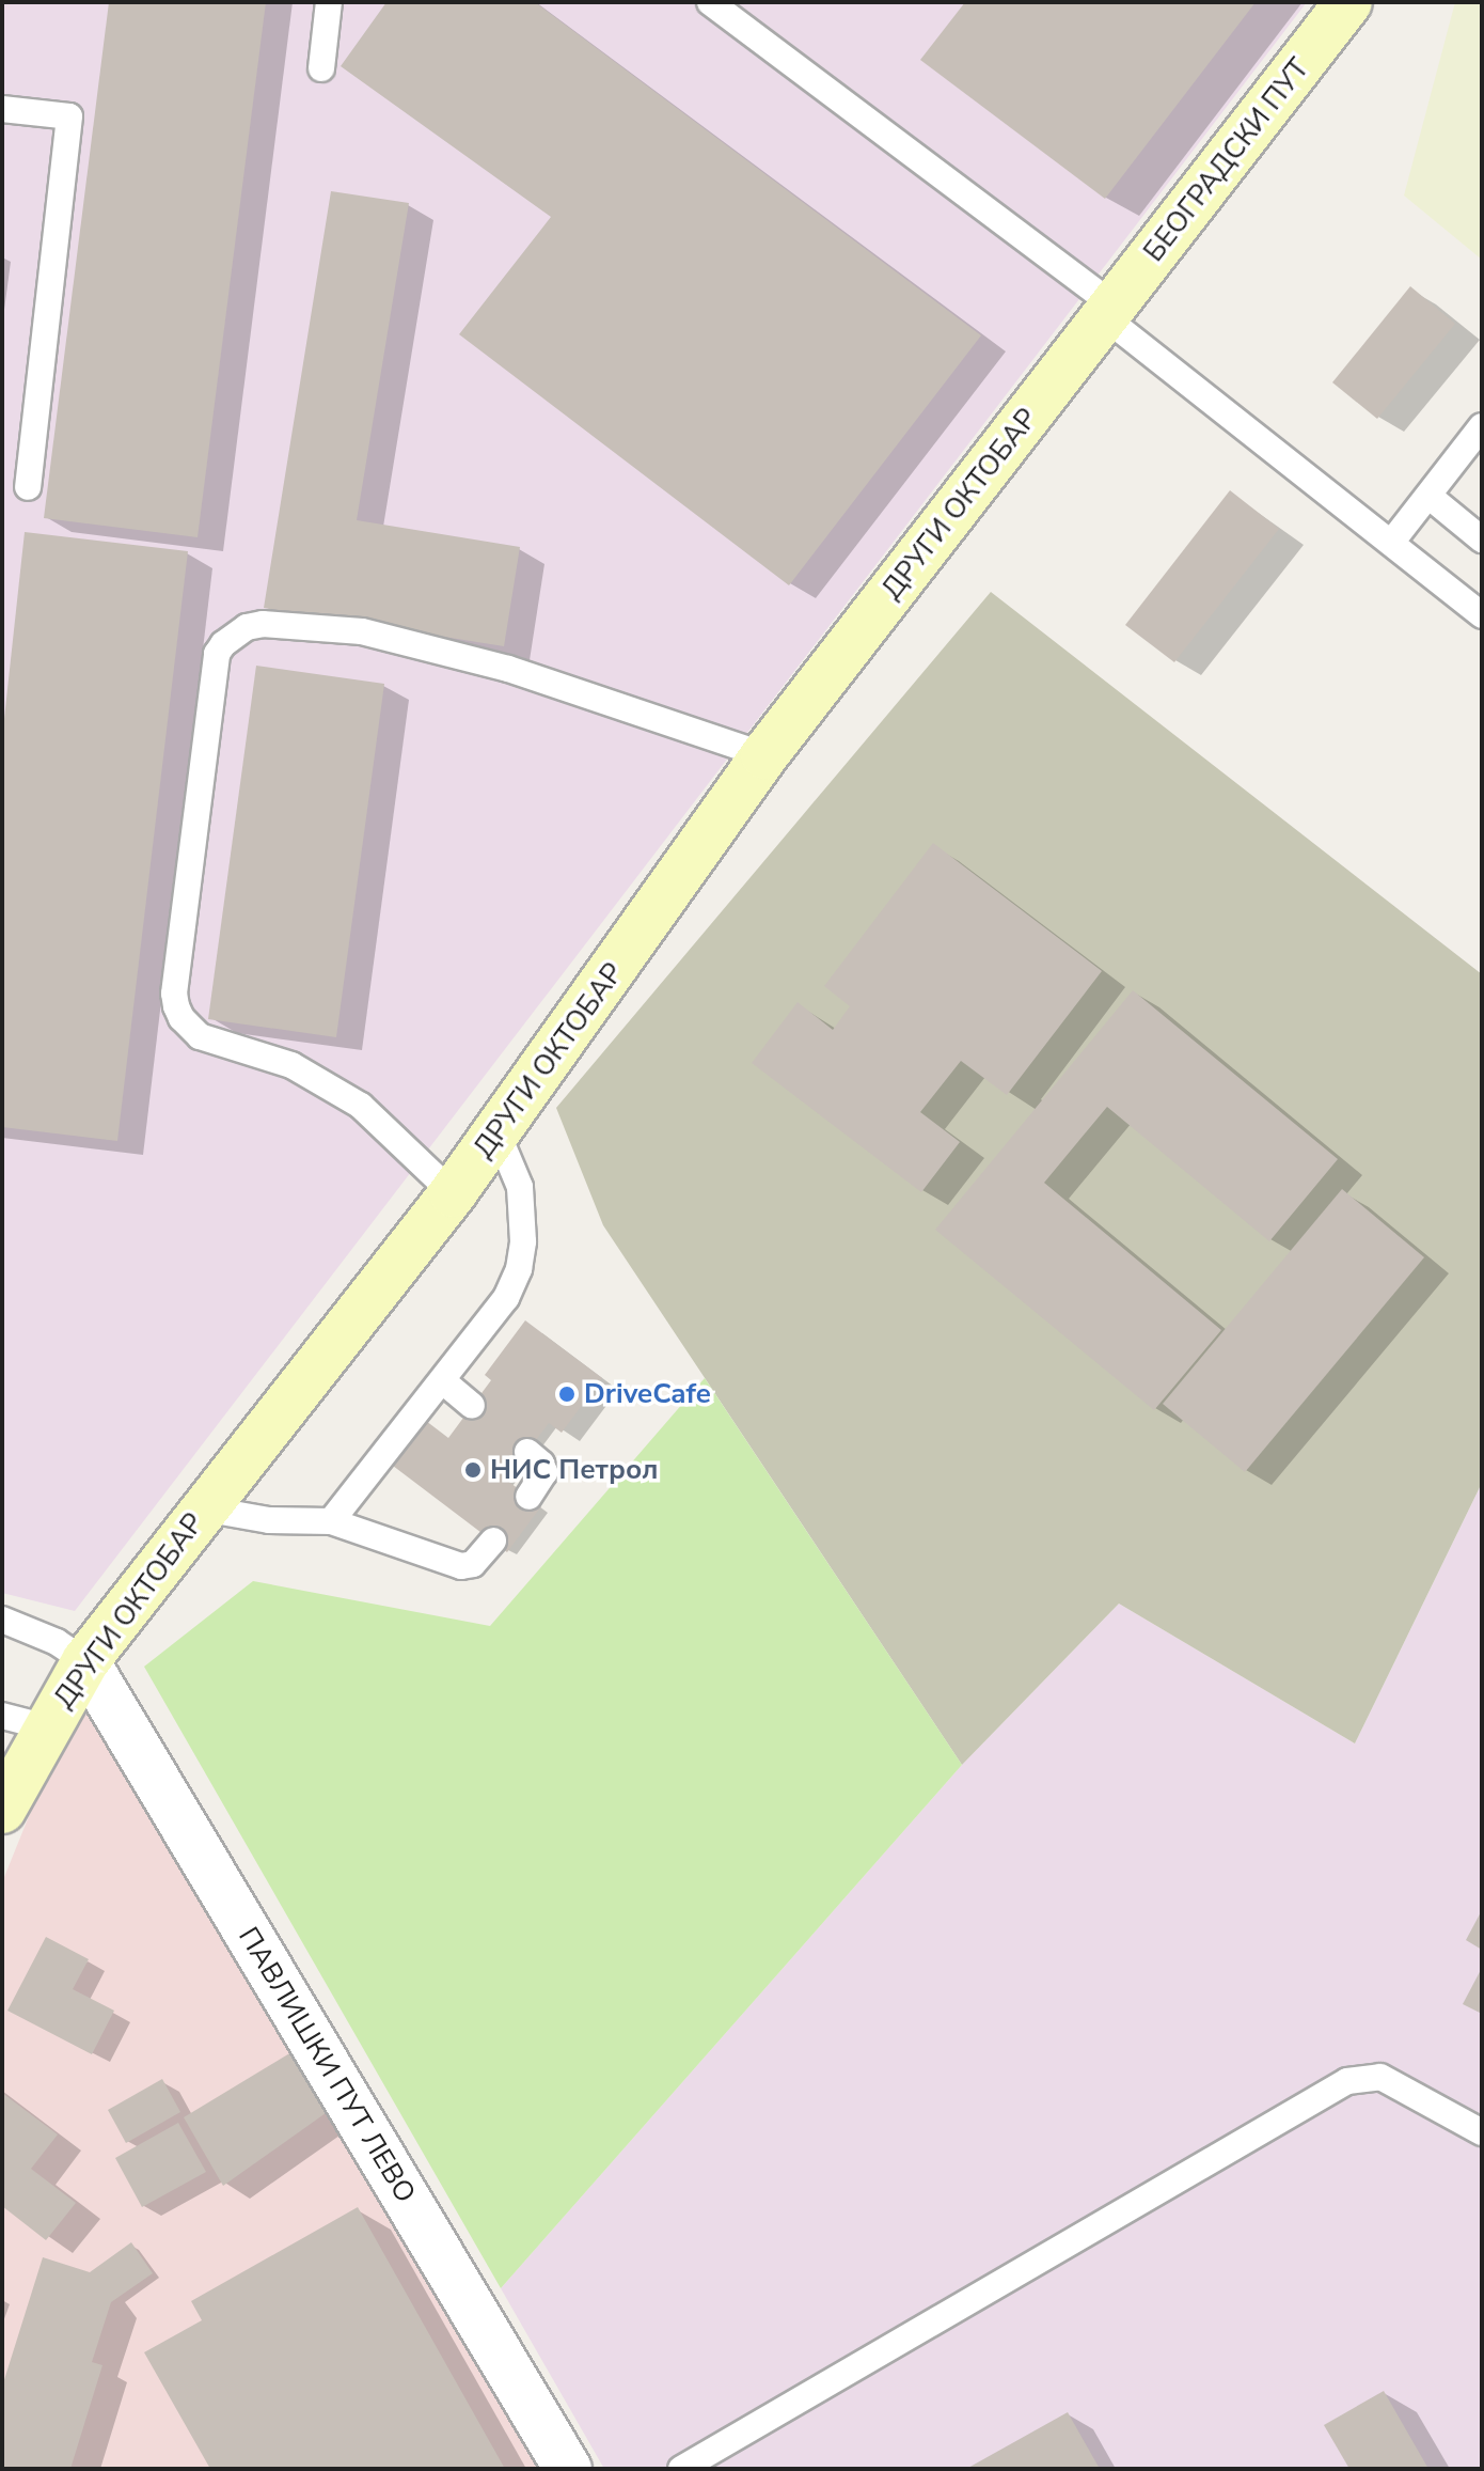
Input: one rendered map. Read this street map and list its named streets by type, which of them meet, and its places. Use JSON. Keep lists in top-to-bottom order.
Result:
{
  "streets": {
    "main road": ["БЕОГРАДСКИ ПУТ", "ДРУГИ ОКТОБАР"],
    "street": ["ПАВЛИШКИ ПУТ ЛЕВО"]
  },
  "crossings": [
    ["БЕОГРАДСКИ ПУТ", "ДРУГИ ОКТОБАР"],
    ["ДРУГИ ОКТОБАР", "ПАВЛИШКИ ПУТ ЛЕВО"]
  ],
  "places": ["DriveCafe", "НИС Петрол"]
}
